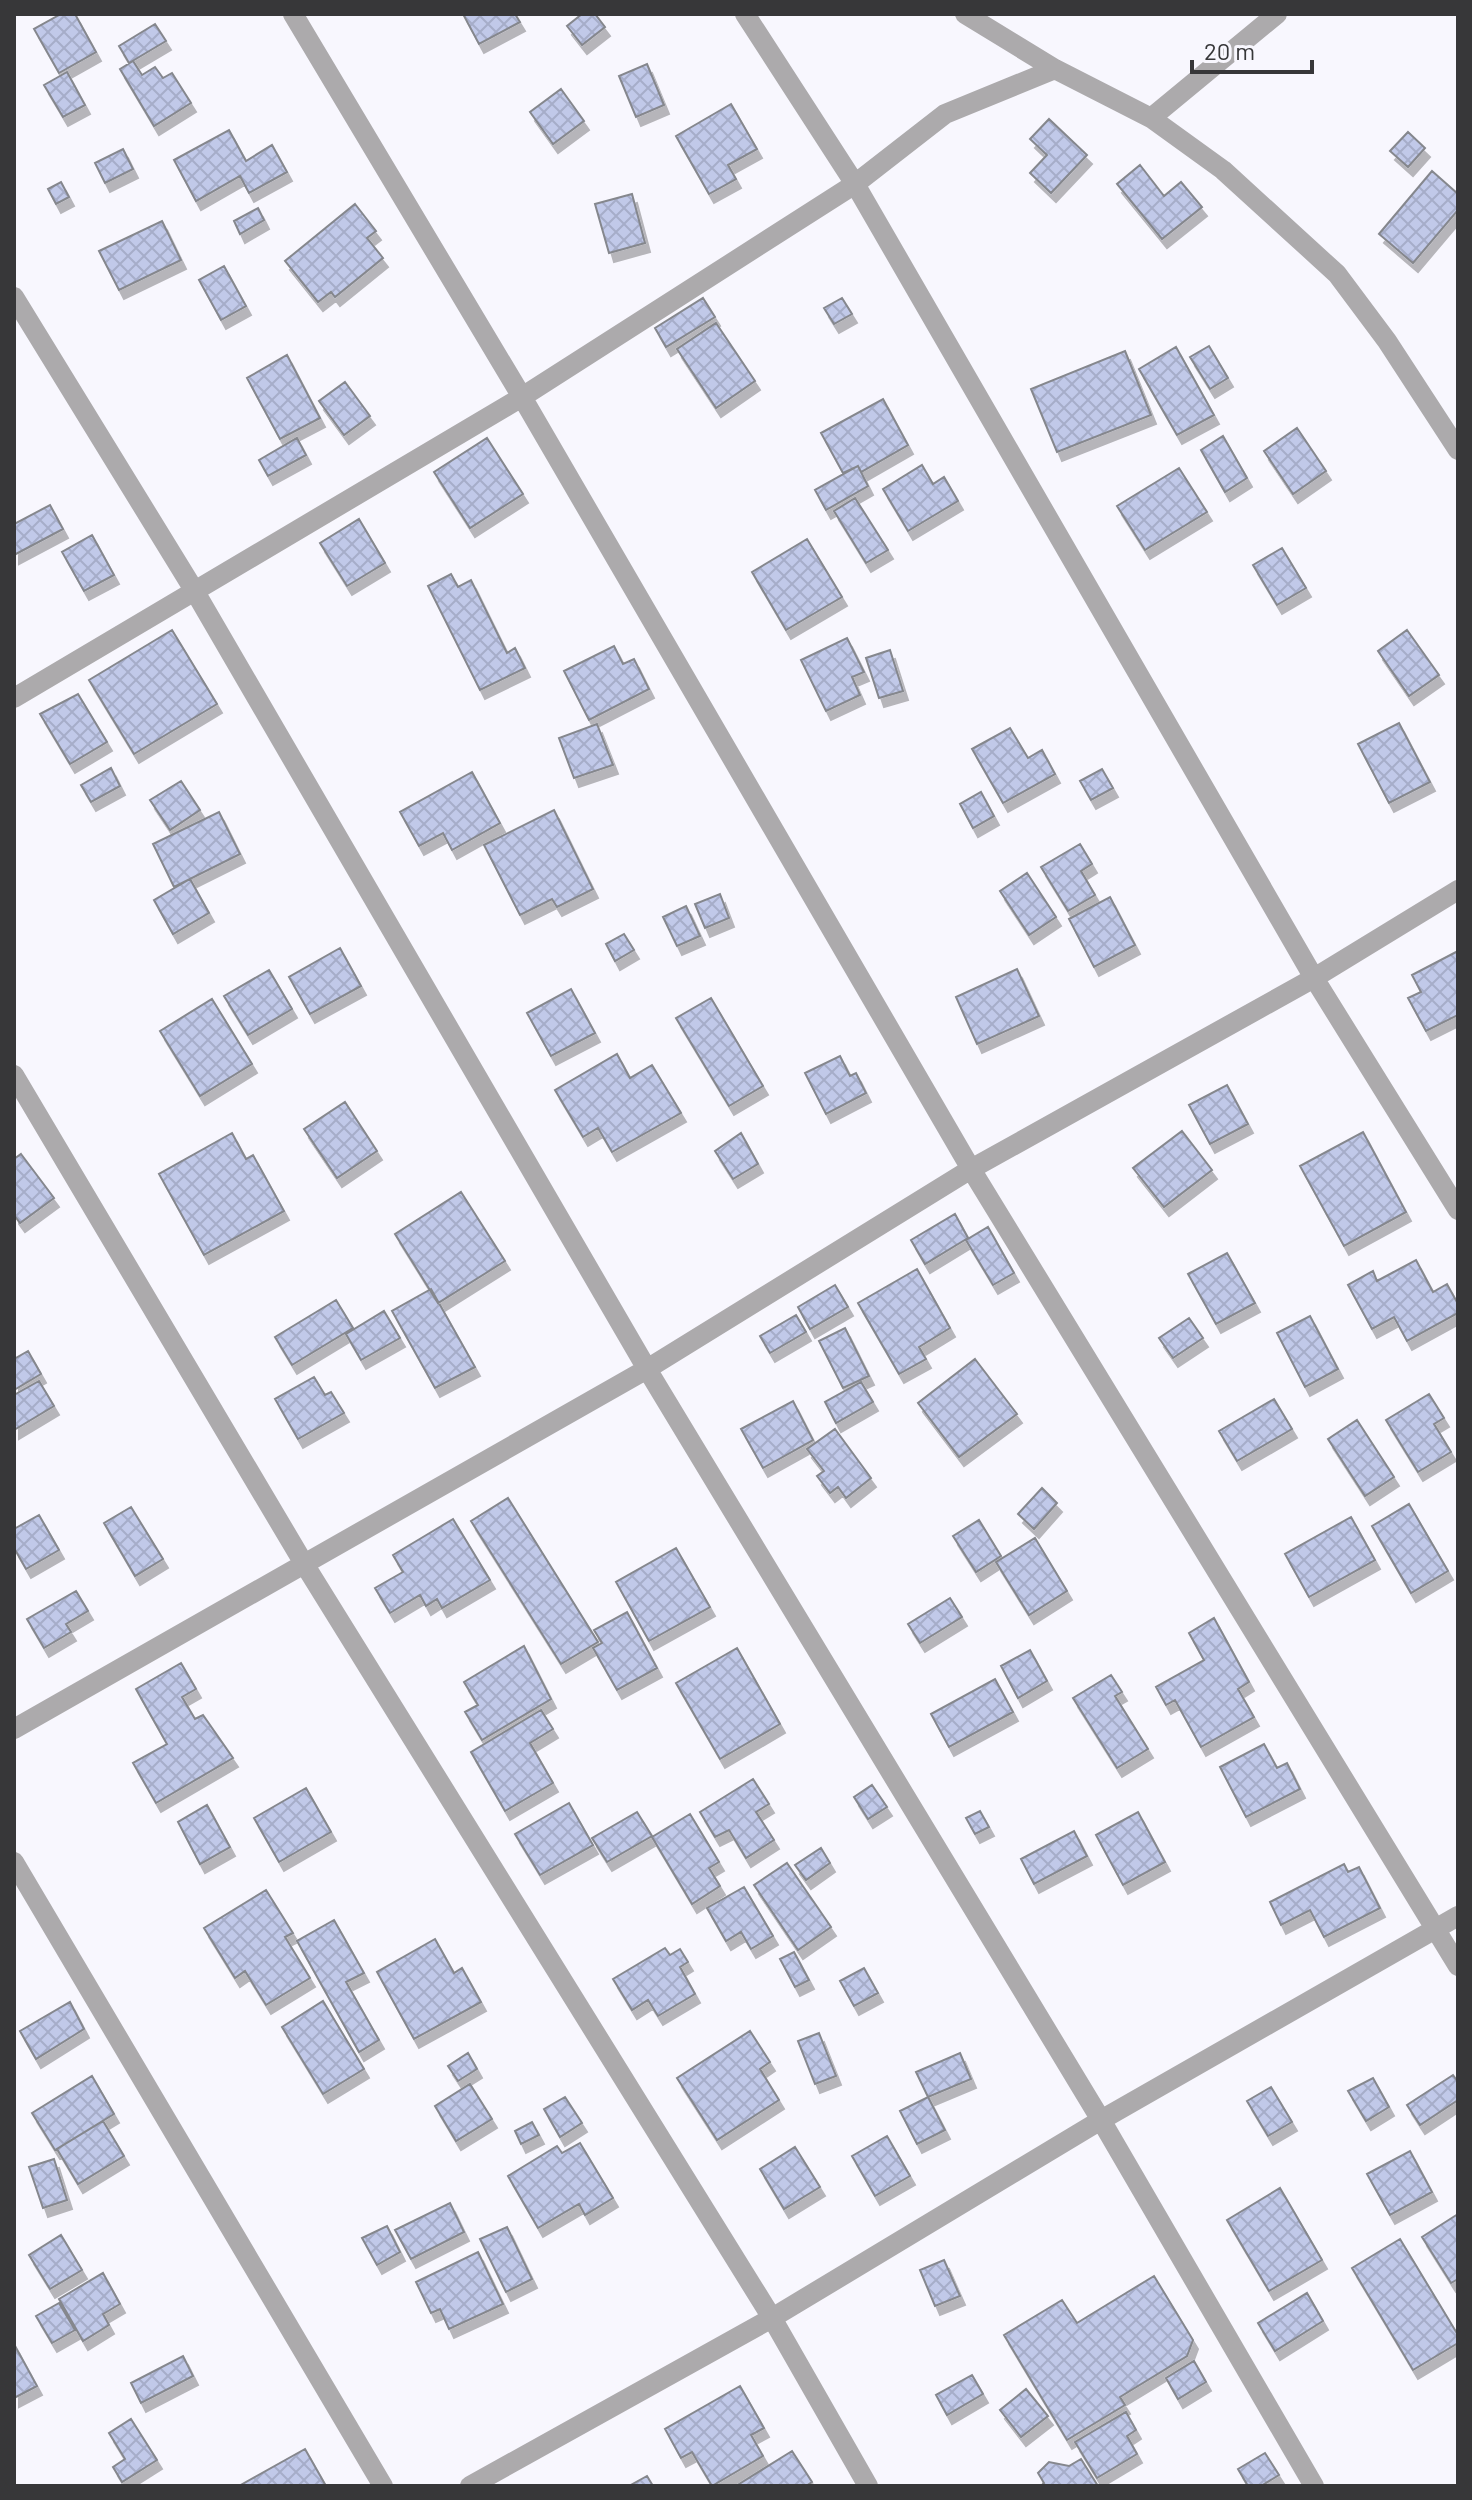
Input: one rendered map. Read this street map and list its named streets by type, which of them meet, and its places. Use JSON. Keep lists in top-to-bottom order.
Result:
{
  "scale_bar": "20 m"
}
